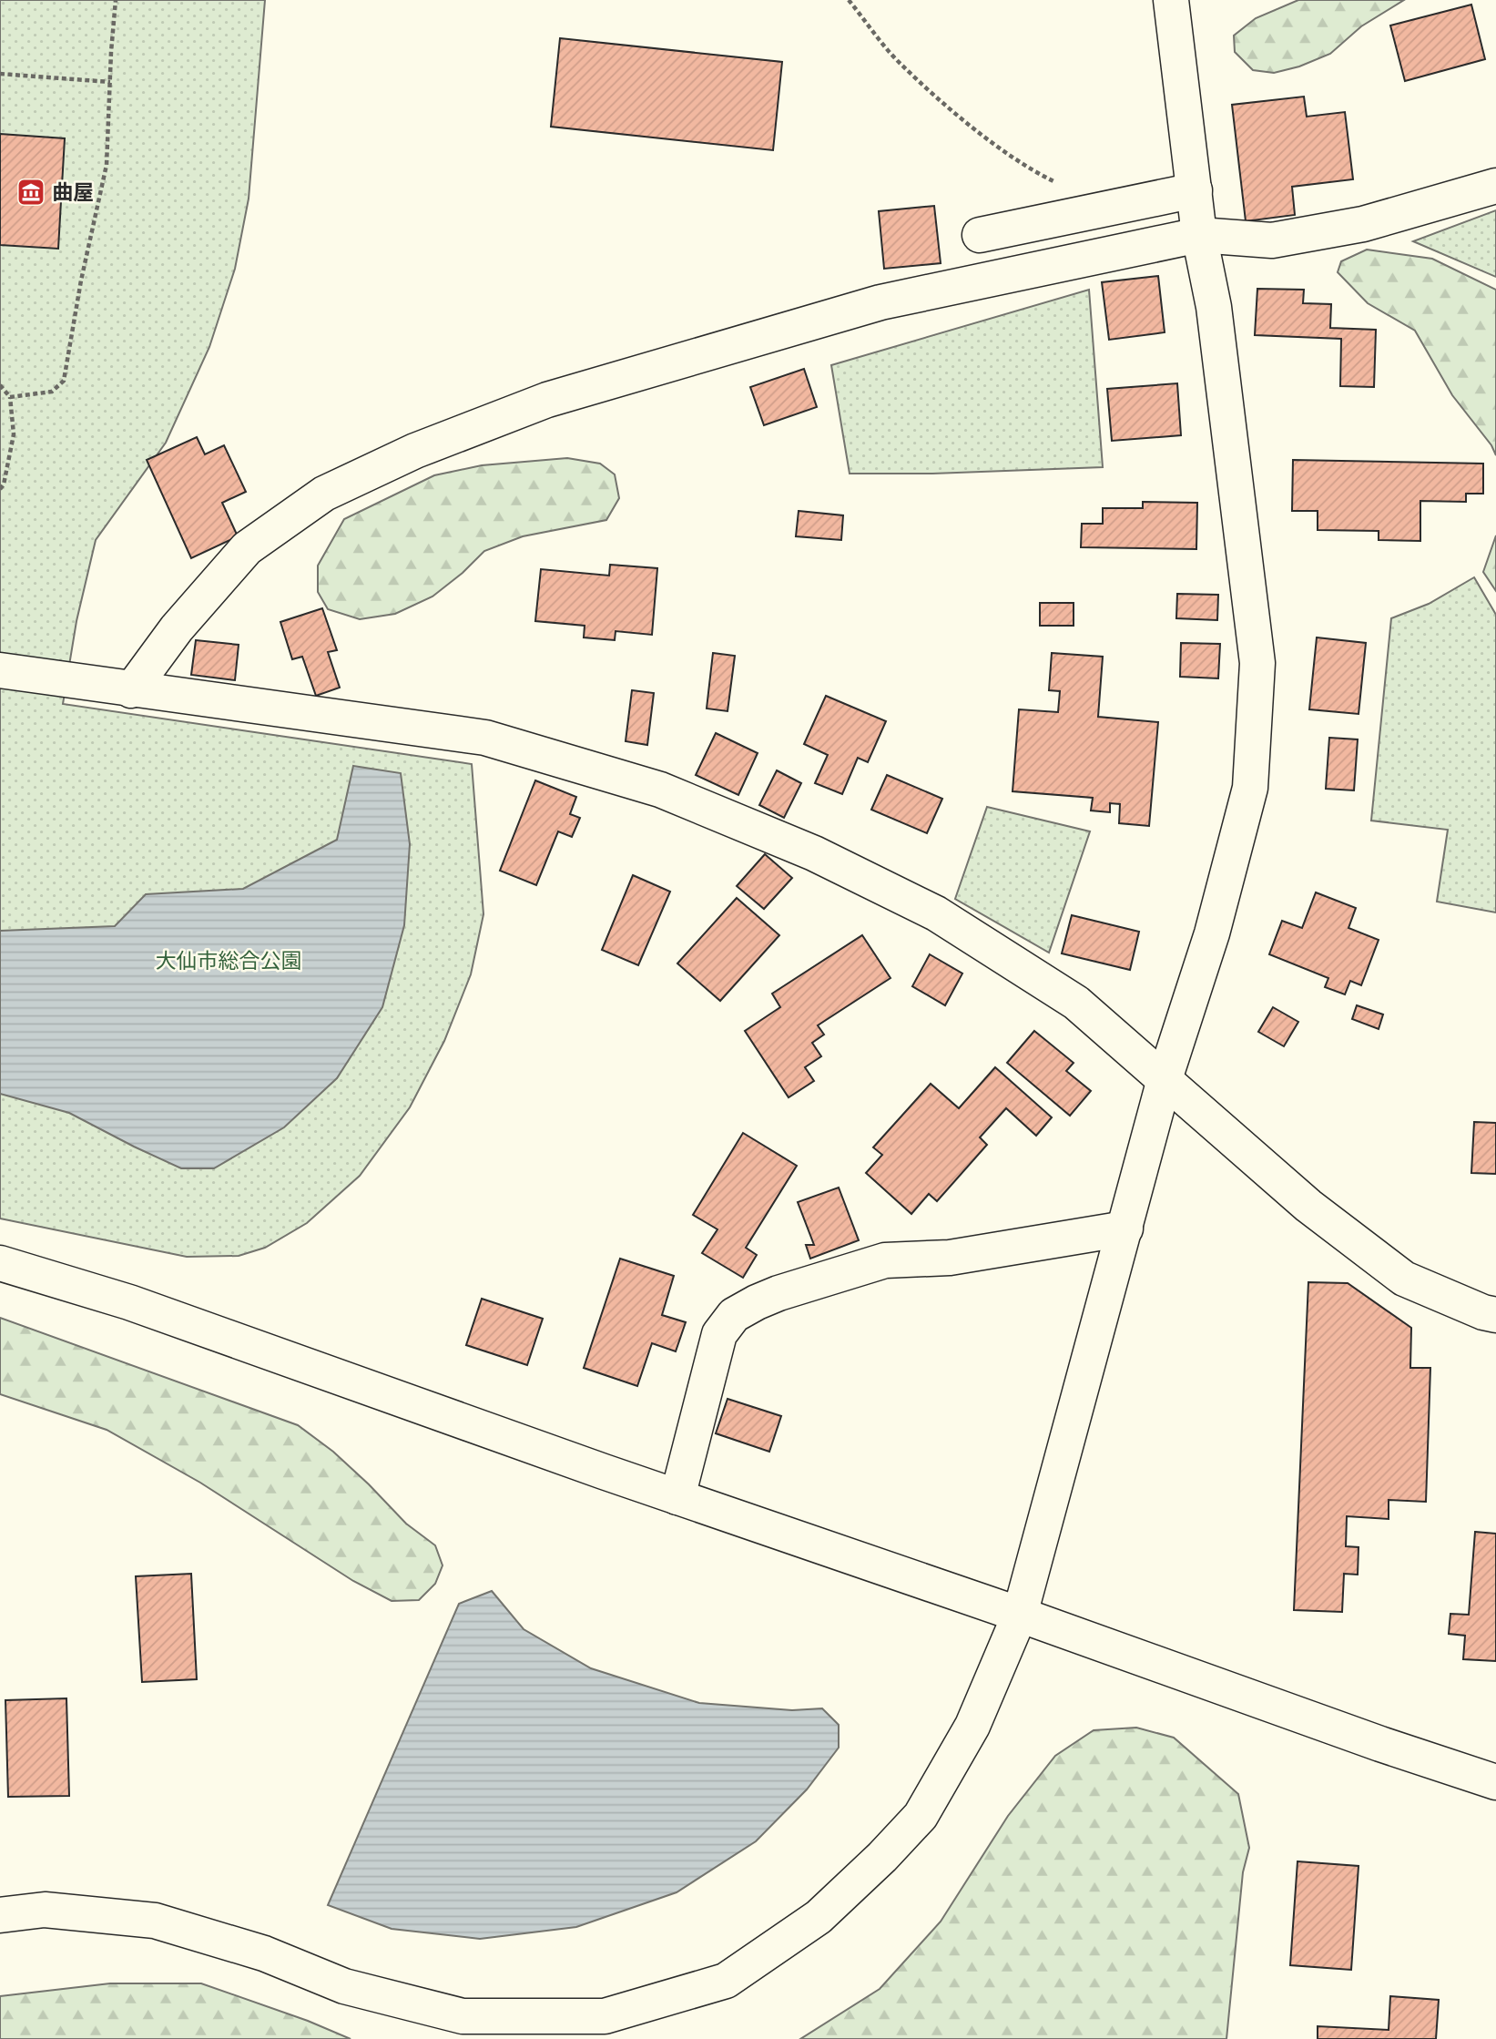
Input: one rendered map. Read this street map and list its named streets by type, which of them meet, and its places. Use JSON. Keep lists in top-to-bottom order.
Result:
{
  "parks": ["大仙市総合公園"],
  "places": {
    "museum": ["曲屋"]
  }
}
